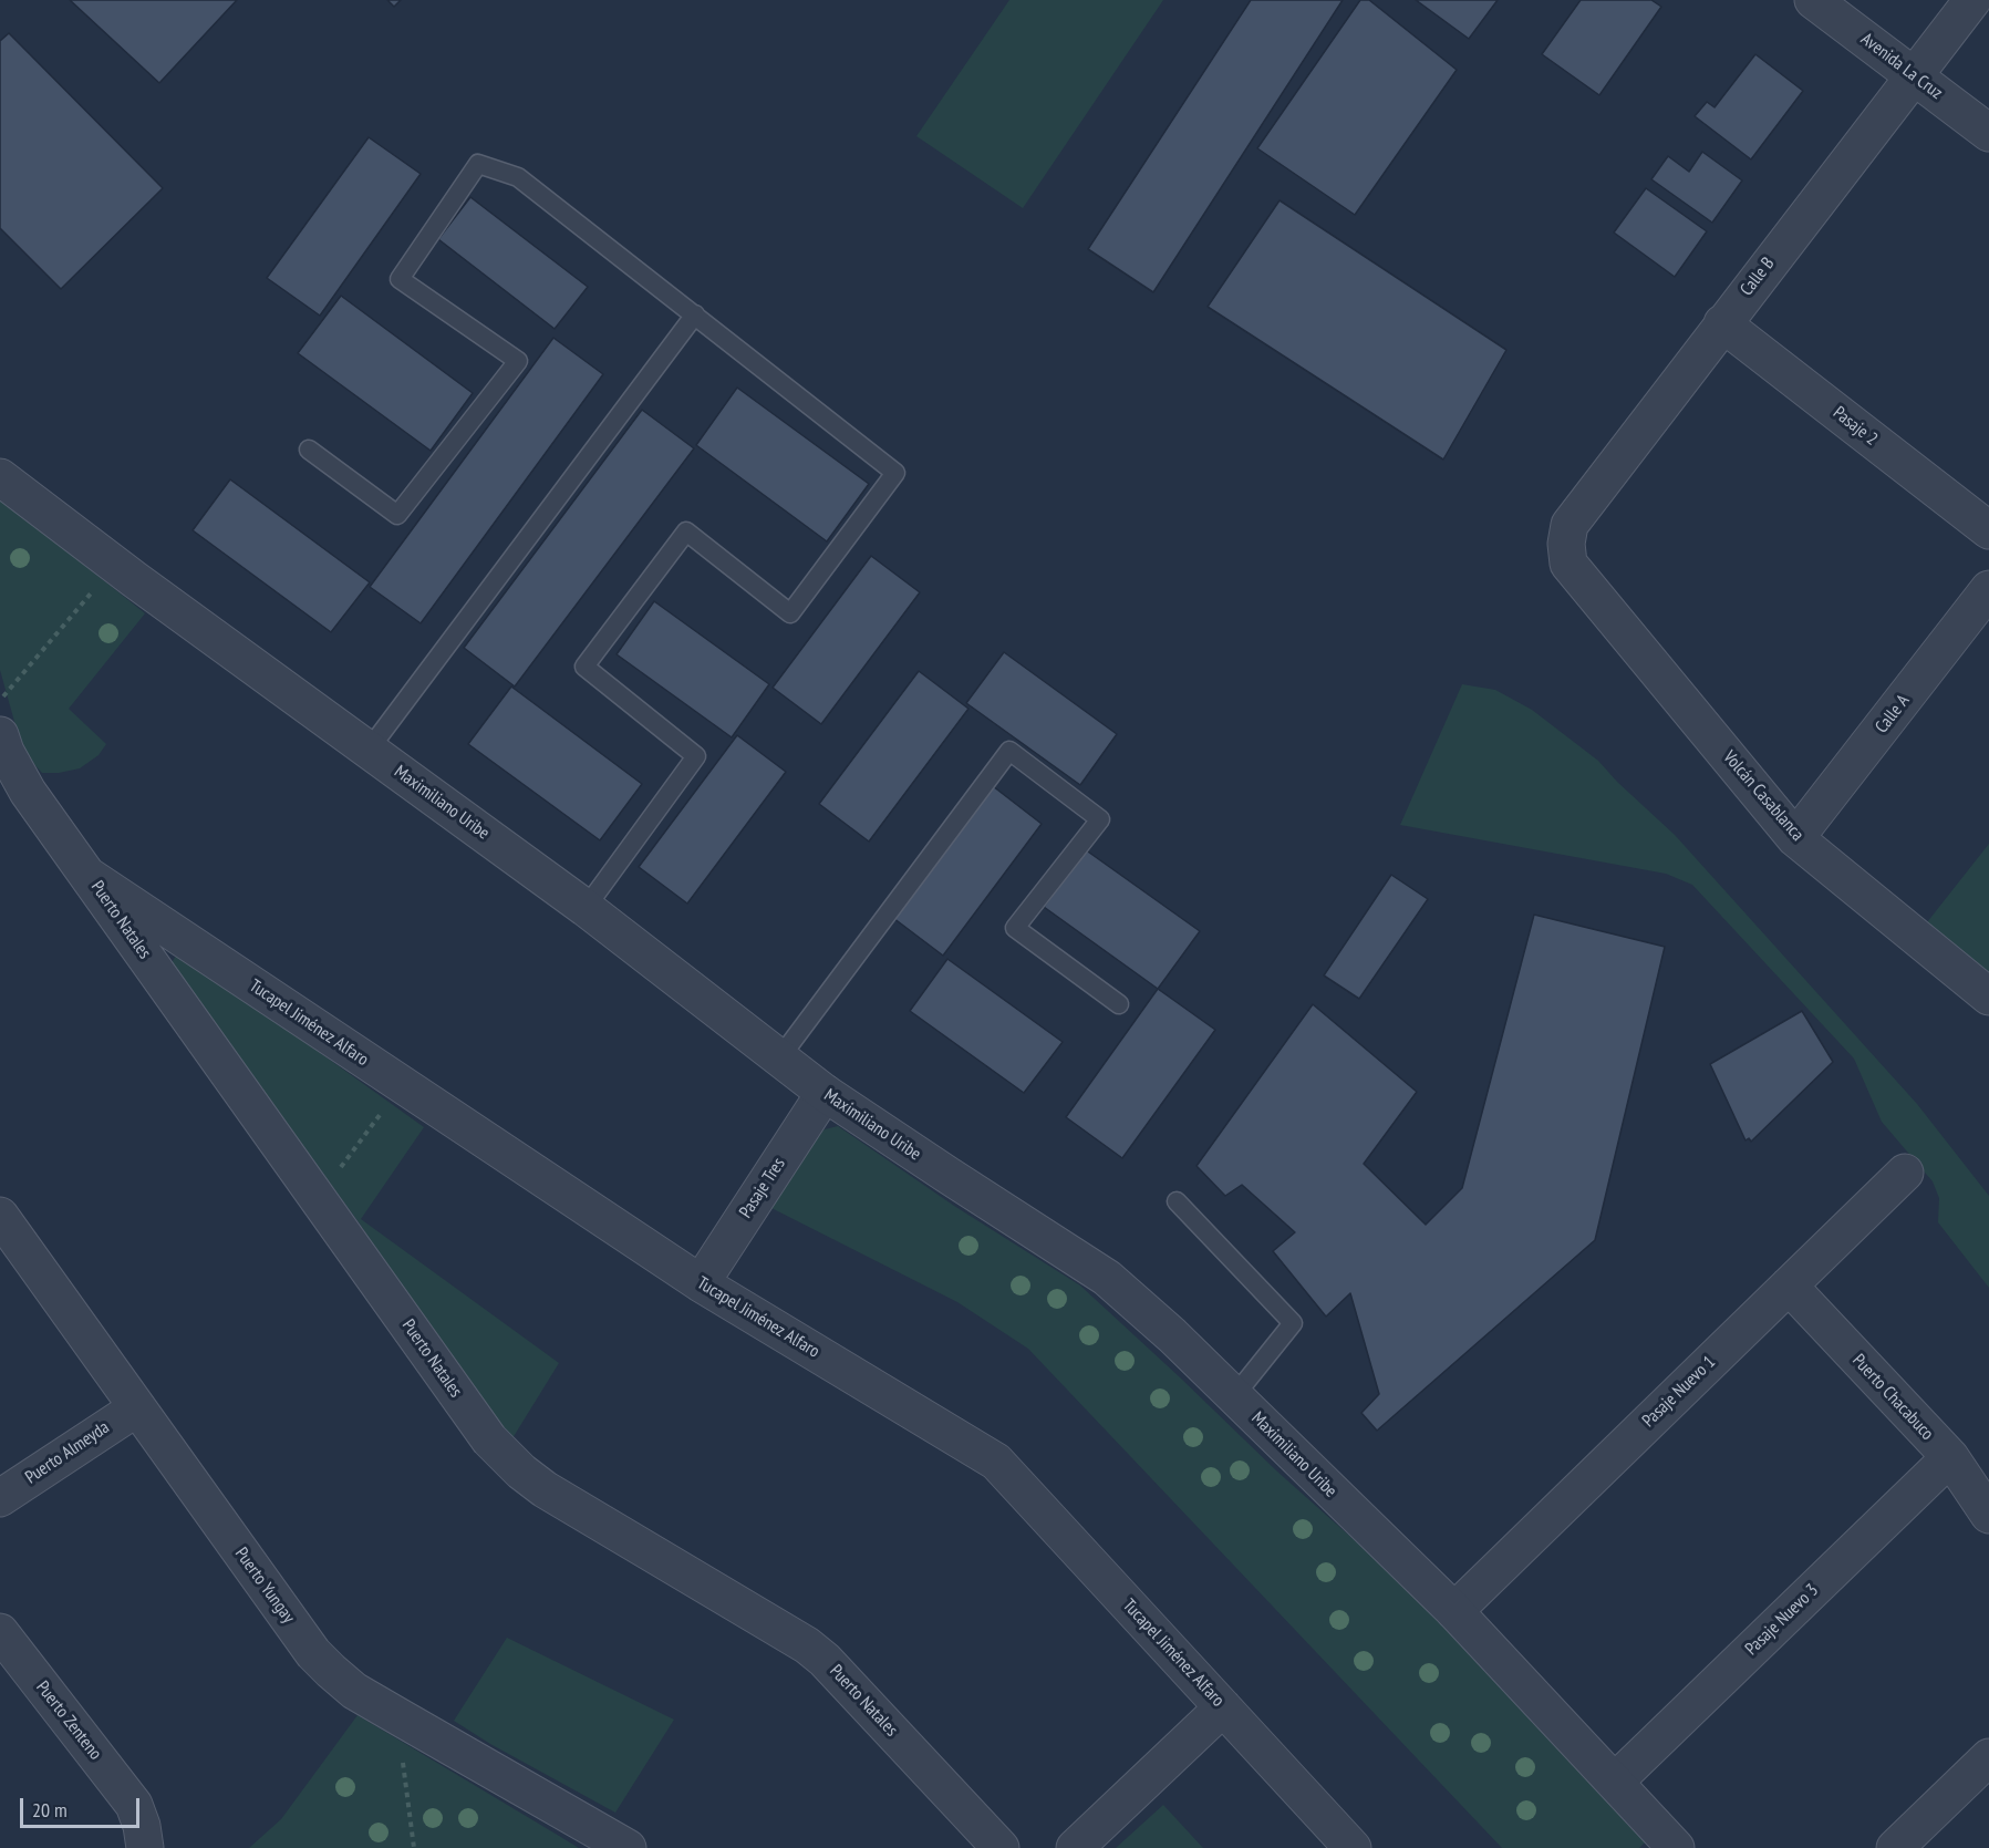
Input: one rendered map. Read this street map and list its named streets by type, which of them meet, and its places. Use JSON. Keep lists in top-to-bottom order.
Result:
{
  "streets": {
    "street": [
      "Avenida La Cruz",
      "Calle B",
      "Pasaje 2",
      "Calle A",
      "Volcán Casablanca",
      "Maximiliano Uribe",
      "Puerto Natales",
      "Tucapel Jiménez Alfaro",
      "Pasaje Tres",
      "Pasaje Nuevo 1",
      "Puerto Chacabuco",
      "Puerto Almeyda",
      "Puerto Yungay",
      "Pasaje Nuevo 3",
      "Puerto Zenteno"
    ]
  },
  "crossings": [
    ["Avenida La Cruz", "Calle B"],
    ["Calle B", "Pasaje 2"],
    ["Calle B", "Volcán Casablanca"],
    ["Calle A", "Volcán Casablanca"],
    ["Maximiliano Uribe", "Pasaje Tres"],
    ["Maximiliano Uribe", "Pasaje Nuevo 1"],
    ["Maximiliano Uribe", "Pasaje Nuevo 3"],
    ["Puerto Natales", "Tucapel Jiménez Alfaro"],
    ["Tucapel Jiménez Alfaro", "Pasaje Tres"],
    ["Pasaje Nuevo 1", "Puerto Chacabuco"],
    ["Puerto Chacabuco", "Pasaje Nuevo 3"],
    ["Puerto Almeyda", "Puerto Yungay"]
  ],
  "scale_bar": "20 m"
}
